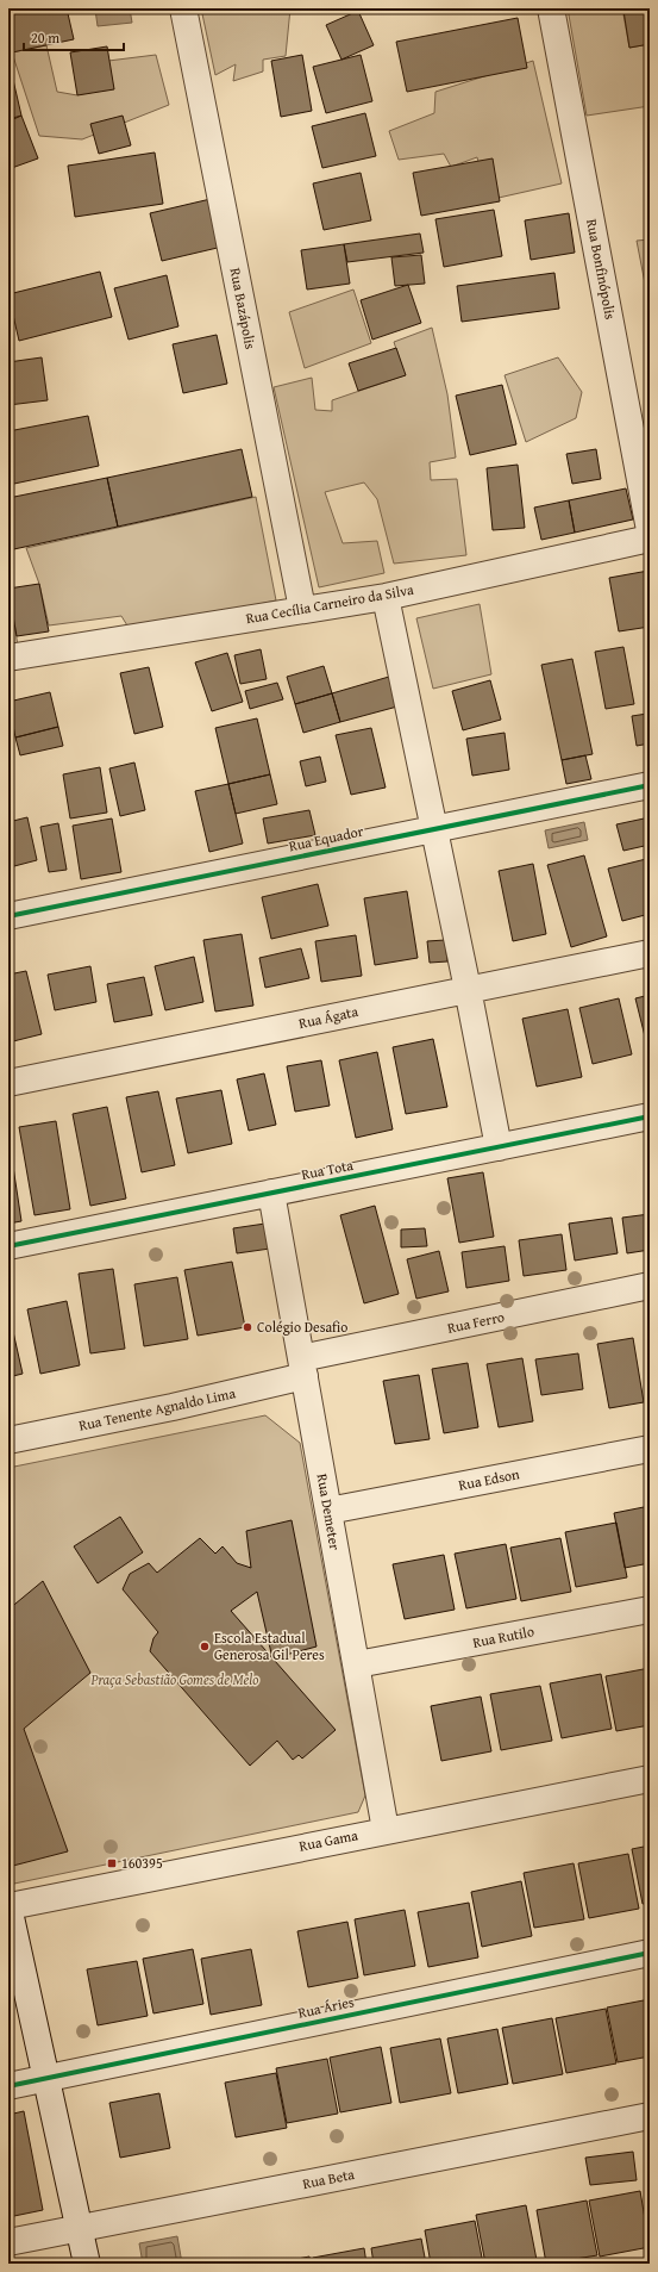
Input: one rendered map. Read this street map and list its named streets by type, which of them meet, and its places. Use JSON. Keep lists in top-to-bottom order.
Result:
{
  "streets": {
    "street": [
      "Rua Bonfinópolis",
      "Rua Bazápolis",
      "Rua Cecília Carneiro da Silva",
      "Rua Equador",
      "Rua Ágata",
      "Rua Tota",
      "Rua Ferro",
      "Rua Tenente Agnaldo Lima",
      "Rua Edson",
      "Rua Demeter",
      "Rua Rutilo",
      "Rua Gama",
      "Rua Áries",
      "Rua Beta"
    ]
  },
  "crossings": [
    ["Rua Bazápolis", "Rua Cecília Carneiro da Silva"],
    ["Rua Tota", "Rua Demeter"],
    ["Rua Ferro", "Rua Tenente Agnaldo Lima"],
    ["Rua Ferro", "Rua Demeter"],
    ["Rua Tenente Agnaldo Lima", "Rua Demeter"],
    ["Rua Edson", "Rua Demeter"],
    ["Rua Demeter", "Rua Rutilo"],
    ["Rua Demeter", "Rua Gama"]
  ],
  "parks": ["Praça Sebastião Gomes de Melo"],
  "places": {
    "other": ["Colégio Desafio", "Escola Estadual Generosa Gil Peres"],
    "transit": ["160395"]
  },
  "scale_bar": "20 m"
}
